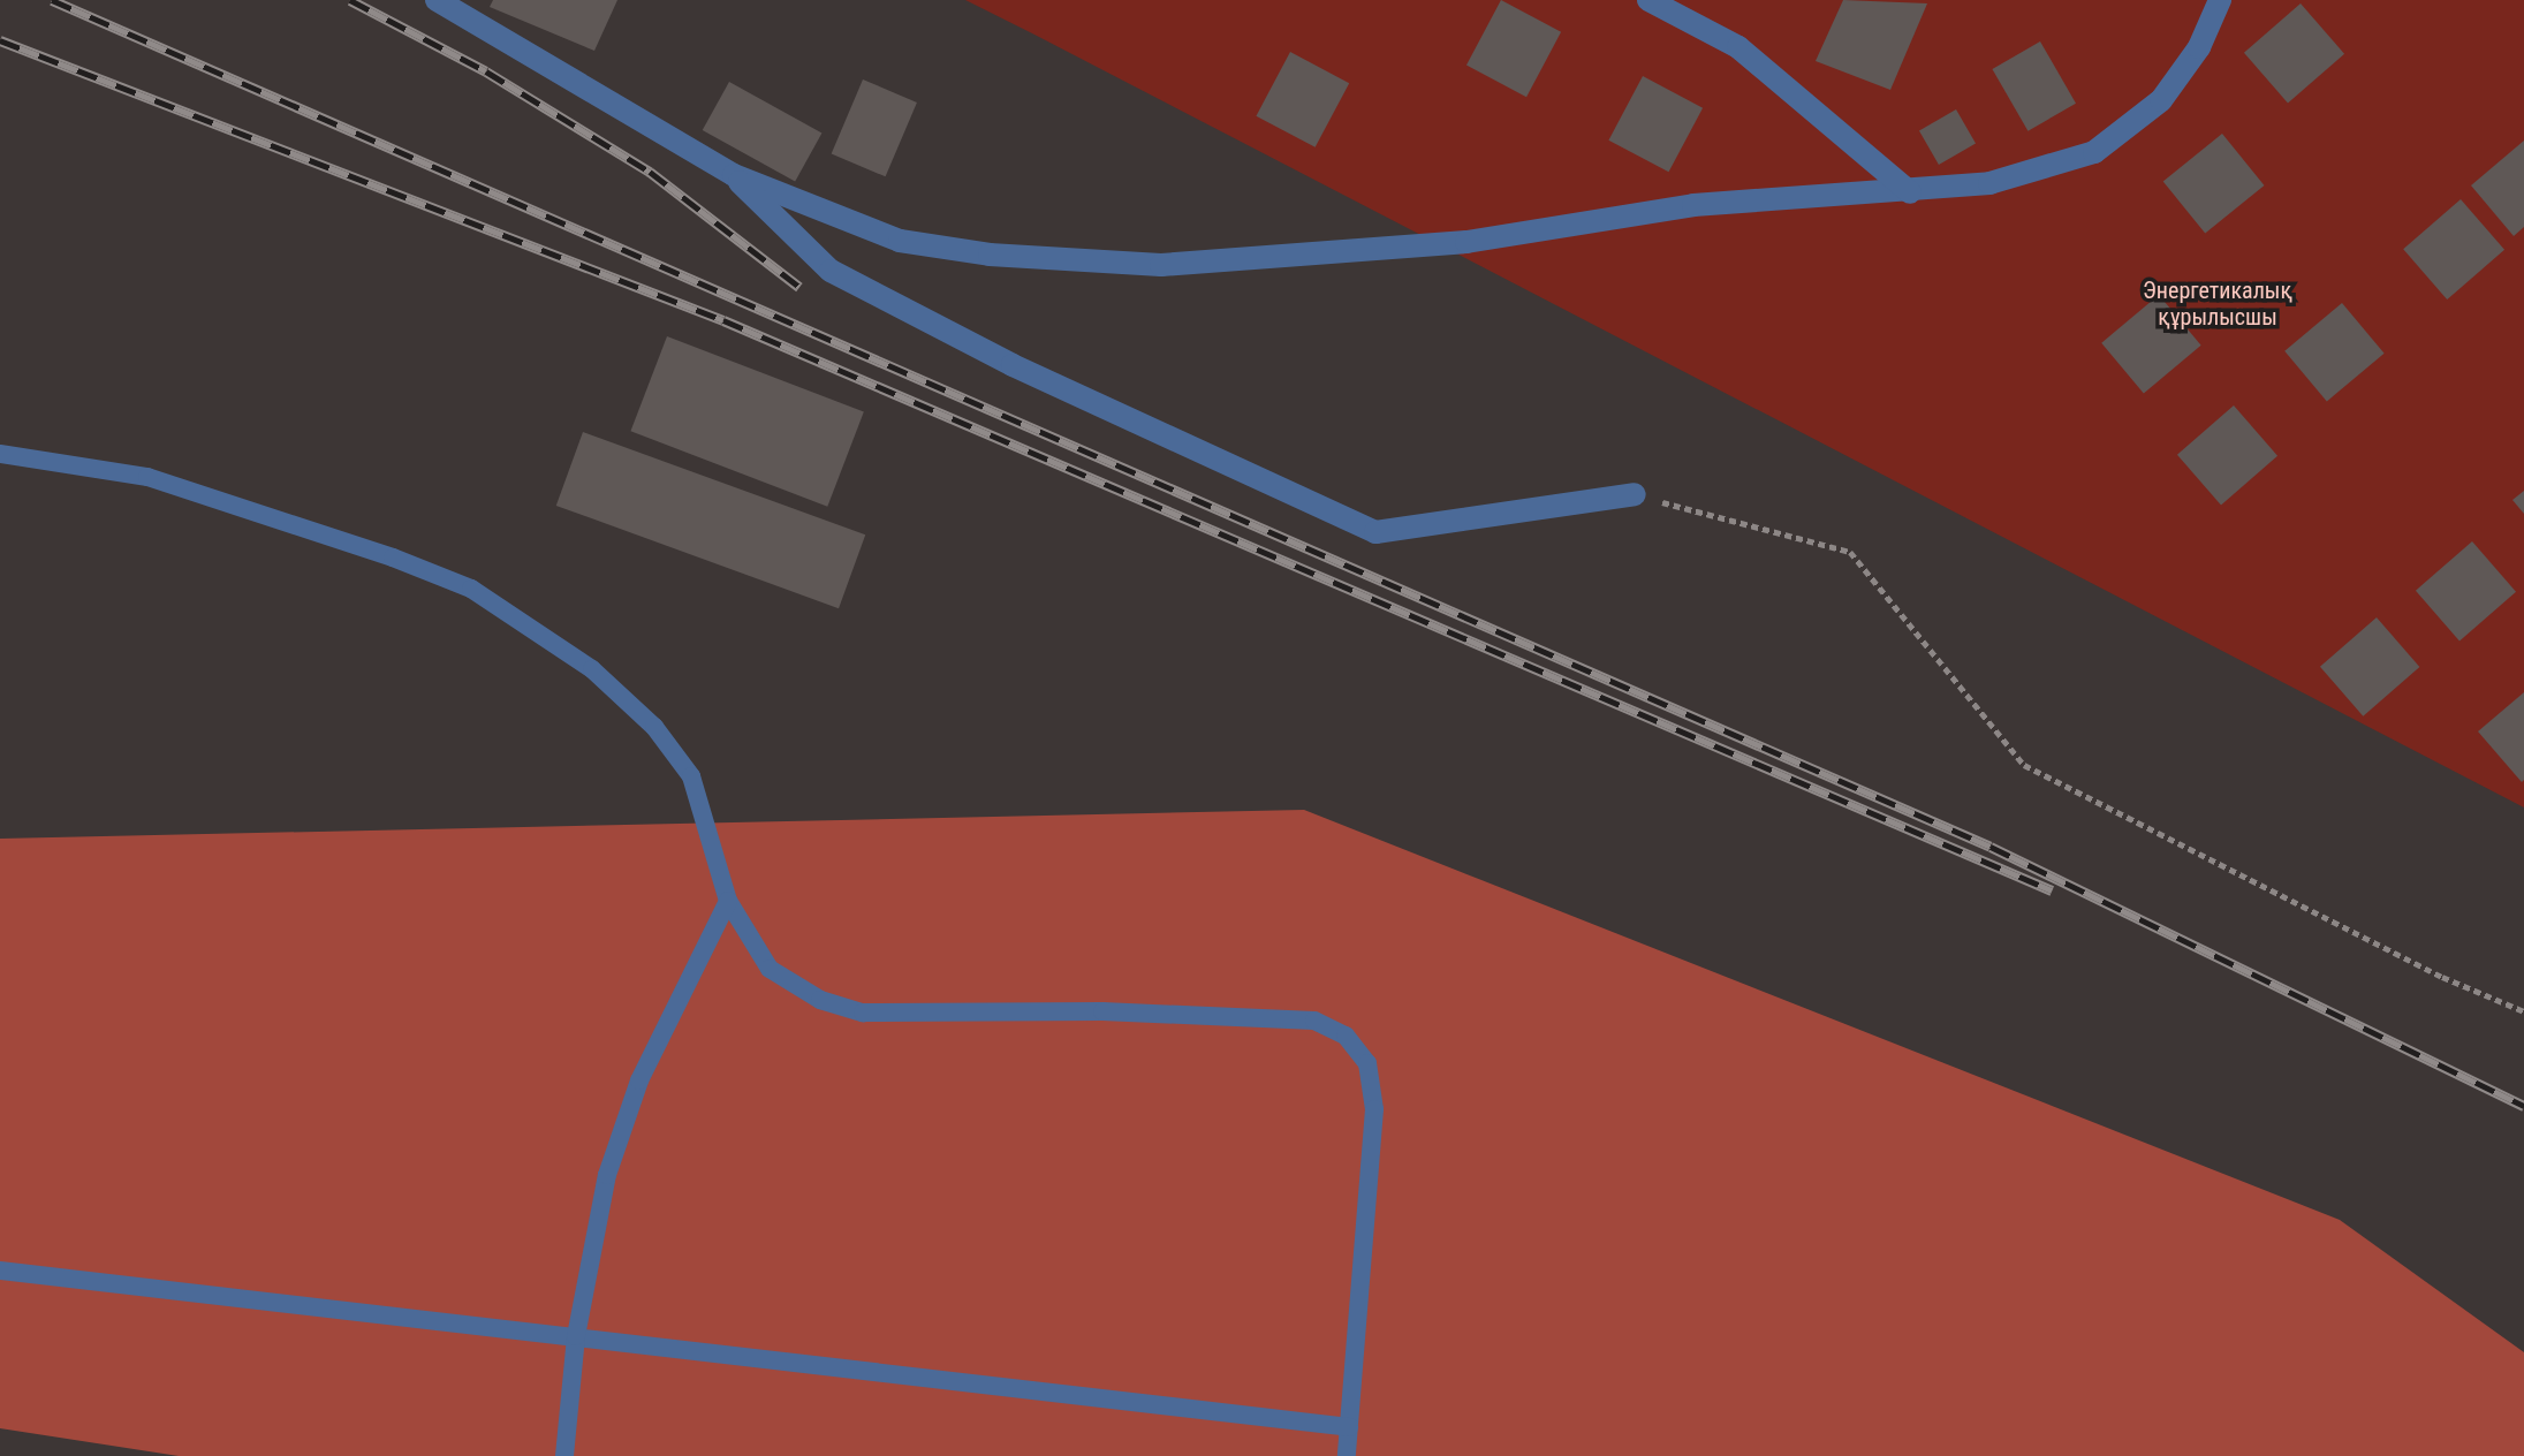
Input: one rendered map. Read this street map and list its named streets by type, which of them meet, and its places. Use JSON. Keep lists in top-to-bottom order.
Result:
{
  "parks": ["Энергетикалық құрылысшы"]
}
